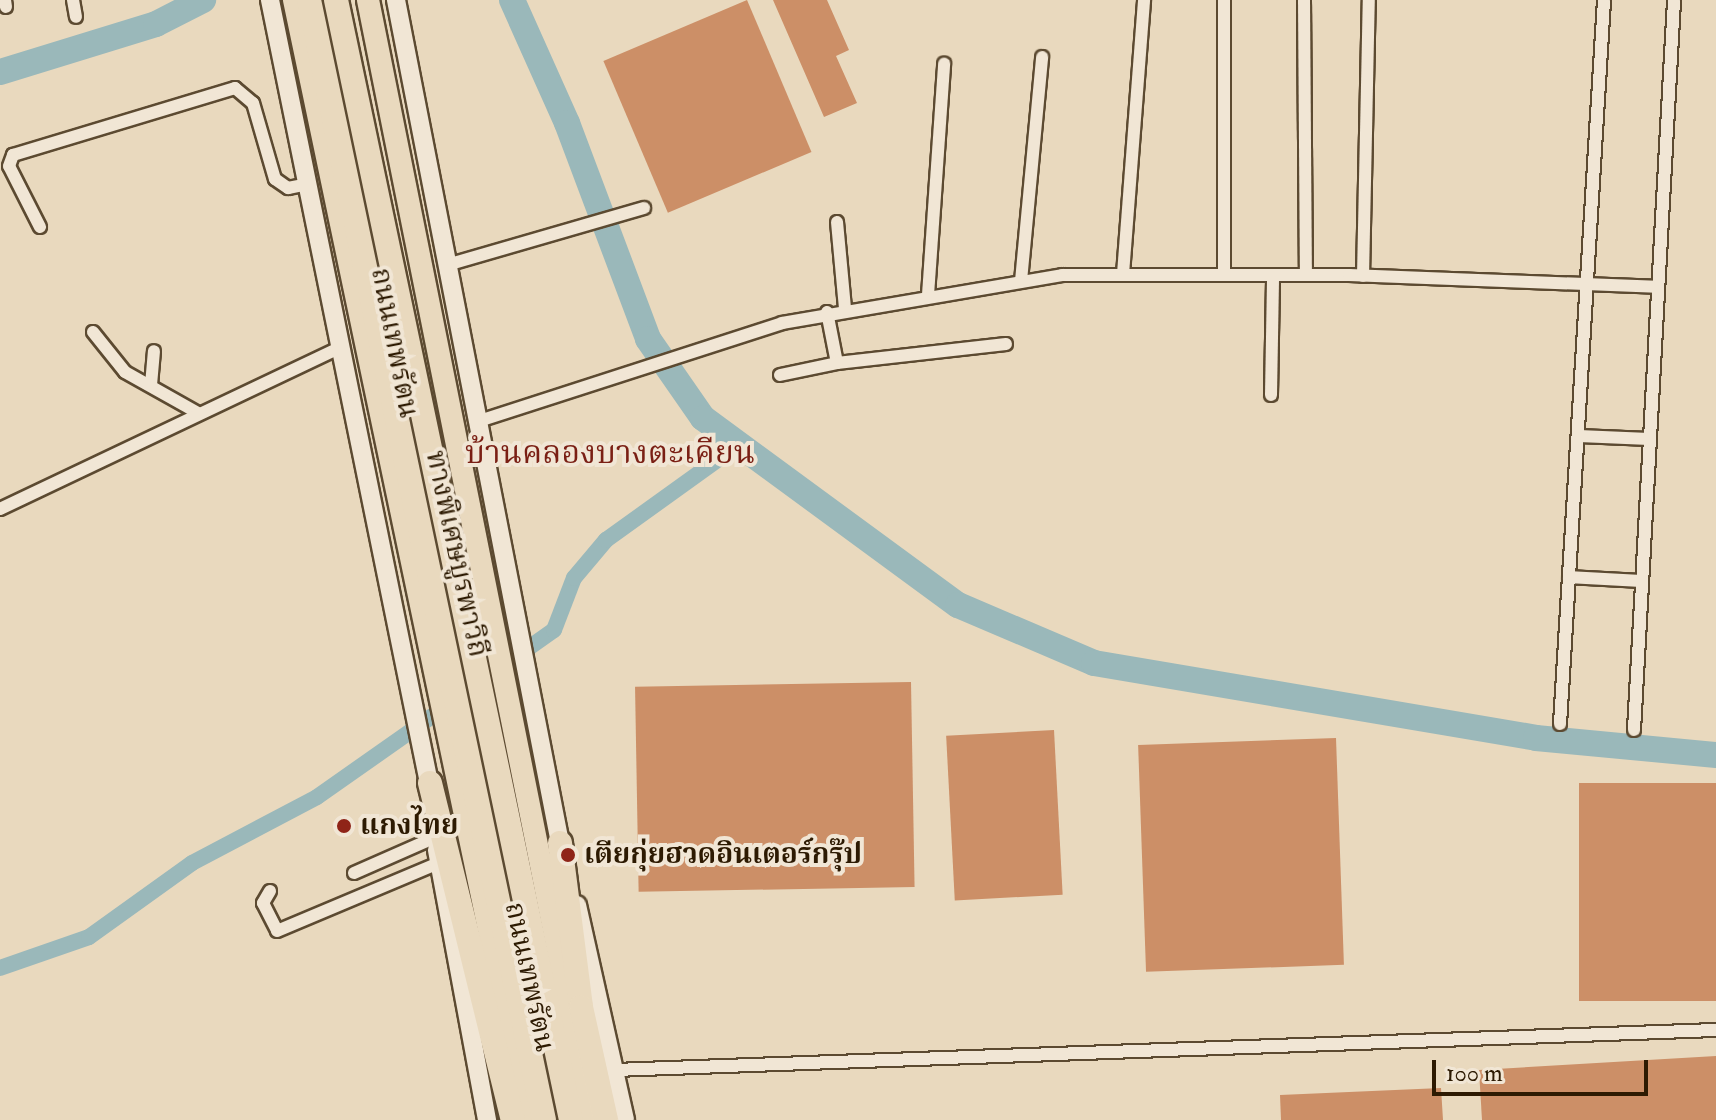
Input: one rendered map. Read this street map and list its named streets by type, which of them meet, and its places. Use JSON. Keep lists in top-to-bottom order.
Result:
{
  "streets": {
    "highway": ["ถนนเทพรัตน", "ทางพิเศษบูรพาวิถี"]
  },
  "districts": ["บ้านคลองบางตะเคียน"],
  "places": ["แกงไทย", "เตียกุ่ยฮวดอินเตอร์กรุ๊ป"],
  "scale_bar": "100 m"
}
